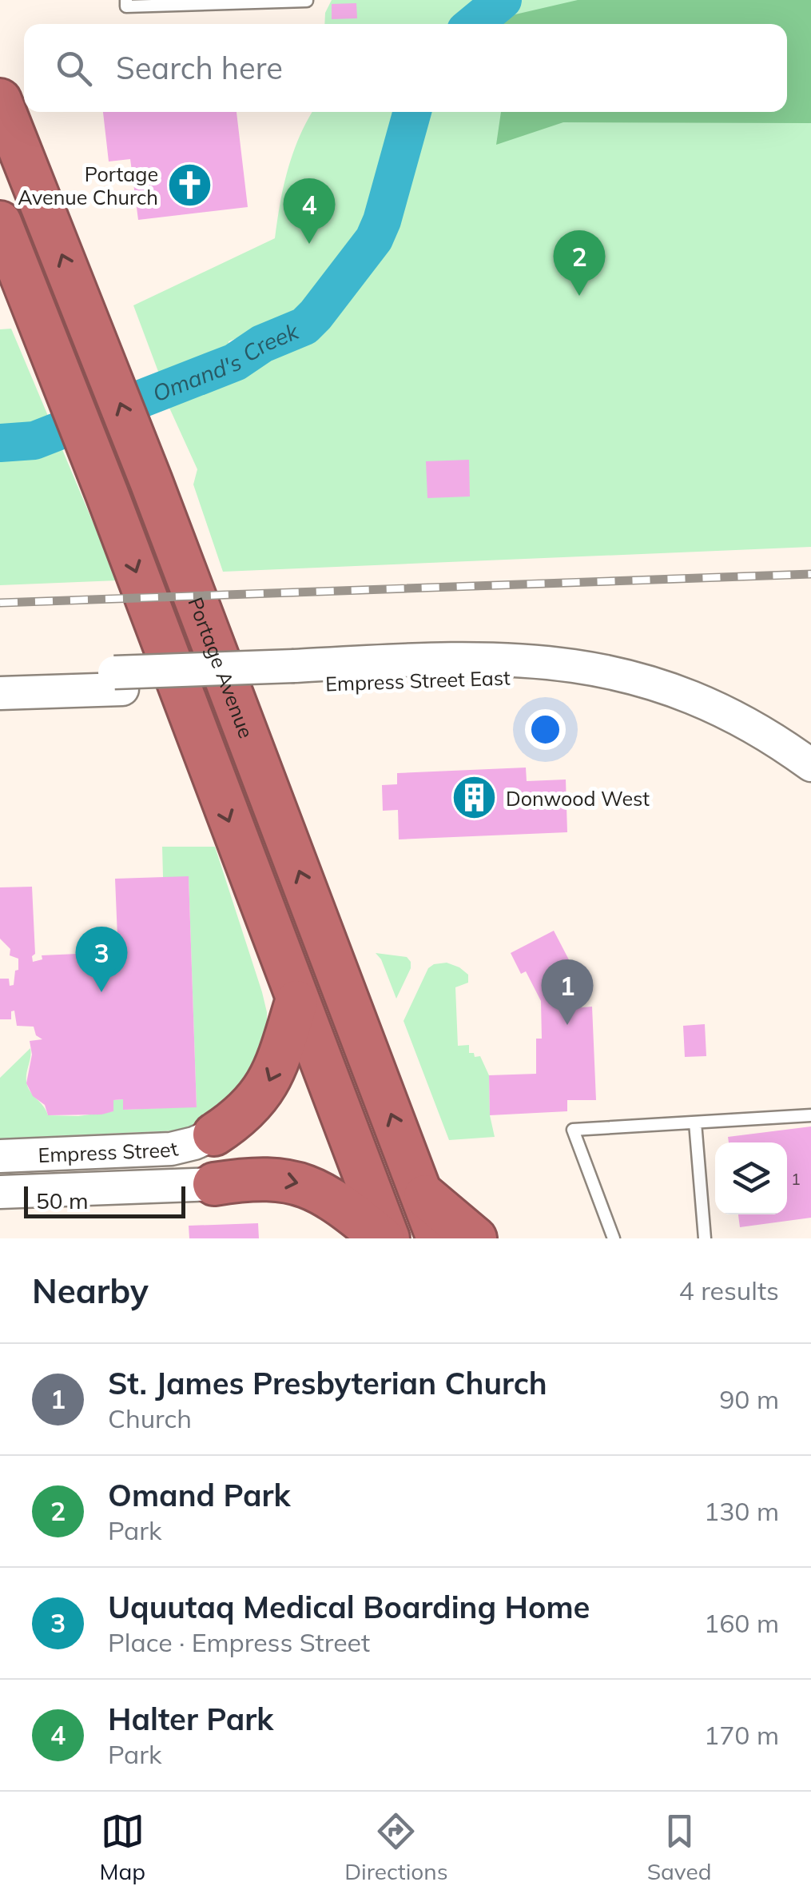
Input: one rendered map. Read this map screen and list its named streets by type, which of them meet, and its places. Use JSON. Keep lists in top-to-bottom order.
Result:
{
  "streets": {
    "highway": ["Portage Avenue"],
    "main road": ["Empress Street East", "Empress Street"]
  },
  "water": ["Omand's Creek"],
  "places": {
    "church": ["Portage Avenue Church"],
    "building": ["Donwood West"]
  },
  "house_numbers": ["1"],
  "scale_bar": "50 m",
  "page": {
    "search": "Search here",
    "pins": [
      "4",
      "2",
      "3",
      "1"
    ],
    "scale": "50 m",
    "heading": ["Nearby", "4 results"],
    "list": [
      {
        "mark": "1",
        "name": "St. James Presbyterian Church",
        "note": "Church",
        "value": "90 m"
      },
      {
        "mark": "2",
        "name": "Omand Park",
        "note": "Park",
        "value": "130 m"
      },
      {
        "mark": "3",
        "name": "Uquutaq Medical Boarding Home",
        "note": "Place · Empress Street",
        "value": "160 m"
      },
      {
        "mark": "4",
        "name": "Halter Park",
        "note": "Park",
        "value": "170 m"
      }
    ],
    "nav": ["Map", "Directions", "Saved"]
  }
}
